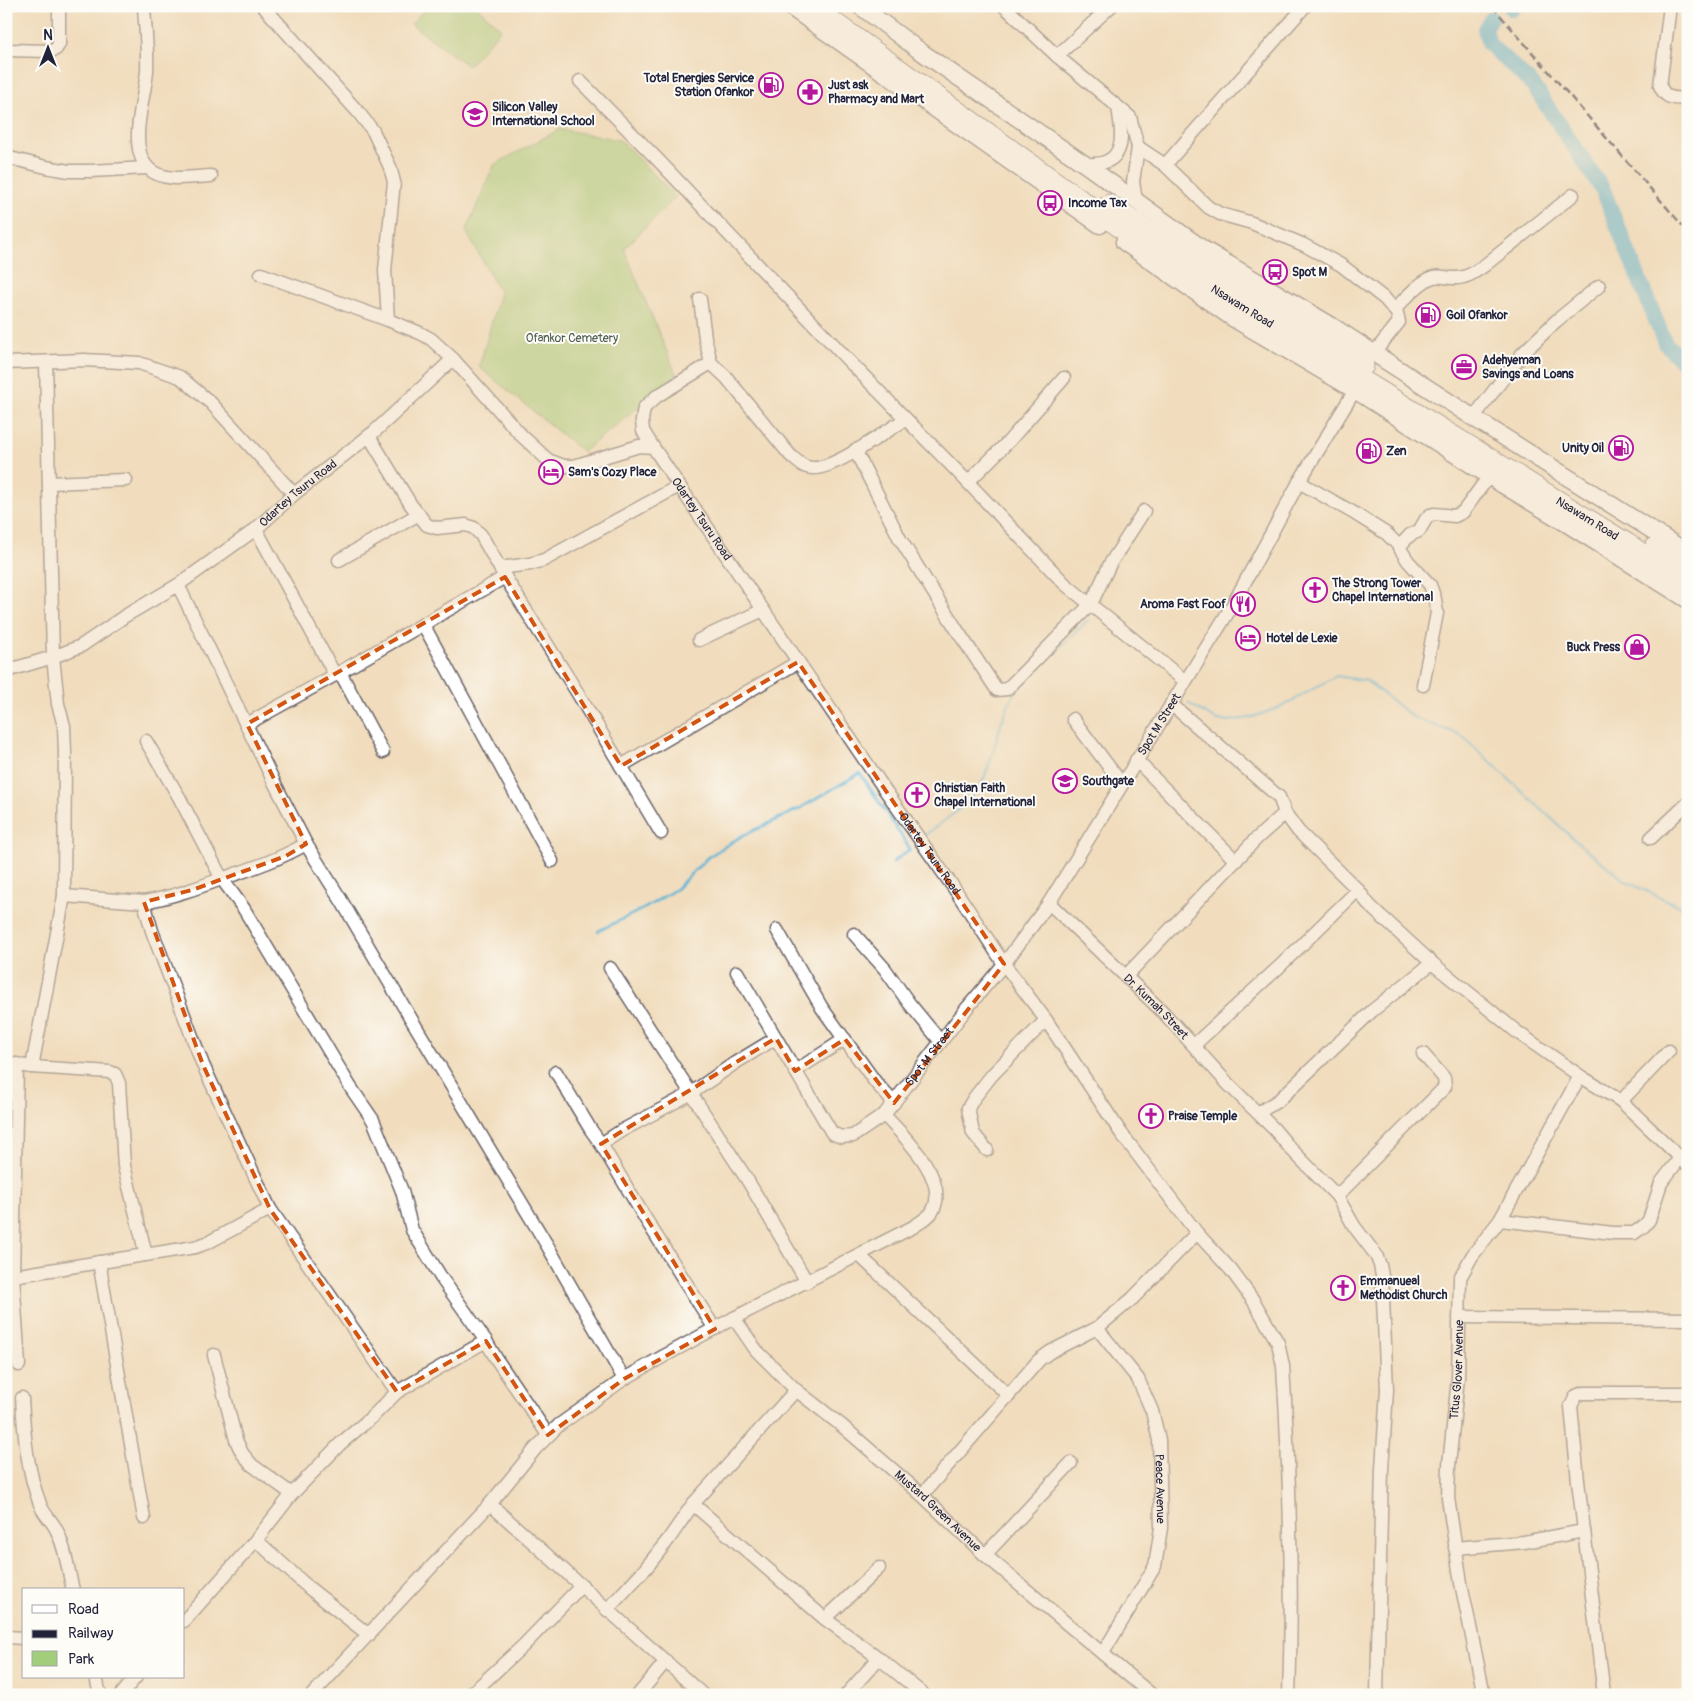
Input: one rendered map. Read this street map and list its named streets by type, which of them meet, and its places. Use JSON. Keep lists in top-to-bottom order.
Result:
{
  "streets": {
    "highway": ["Nsawam Road"],
    "street": [
      "Odartey Tsuru Road",
      "Spot M Street",
      "Dr. Kumah Street",
      "Titus Glover Avenue",
      "Peace Avenue",
      "Mustard Green Avenue"
    ]
  },
  "crossings": [
    ["Odartey Tsuru Road", "Spot M Street"],
    ["Spot M Street", "Dr. Kumah Street"],
    ["Peace Avenue", "Mustard Green Avenue"]
  ],
  "parks": ["Ofankor Cemetery"],
  "places": {
    "fuel station": [
      "Total Energies Service Station Ofankor",
      "Goil Ofankor",
      "Unity Oil",
      "Zen"
    ],
    "pharmacy": ["Just ask Pharmacy and Mart"],
    "school or university": ["Silicon Valley International School", "Southgate"],
    "bus stop": ["Income Tax", "Spot M"],
    "office": ["Adehyeman Savings and Loans"],
    "hotel": ["Sam's Cozy Place", "Hotel de Lexie"],
    "church": [
      "The Strong Tower Chapel International",
      "Christian Faith Chapel International",
      "Praise Temple",
      "Emmanueal Methodist Church"
    ],
    "restaurant": ["Aroma Fast Foof"],
    "shop": ["Buck Press"]
  },
  "legend": ["Road", "Railway", "Park"],
  "north": "top"
}
